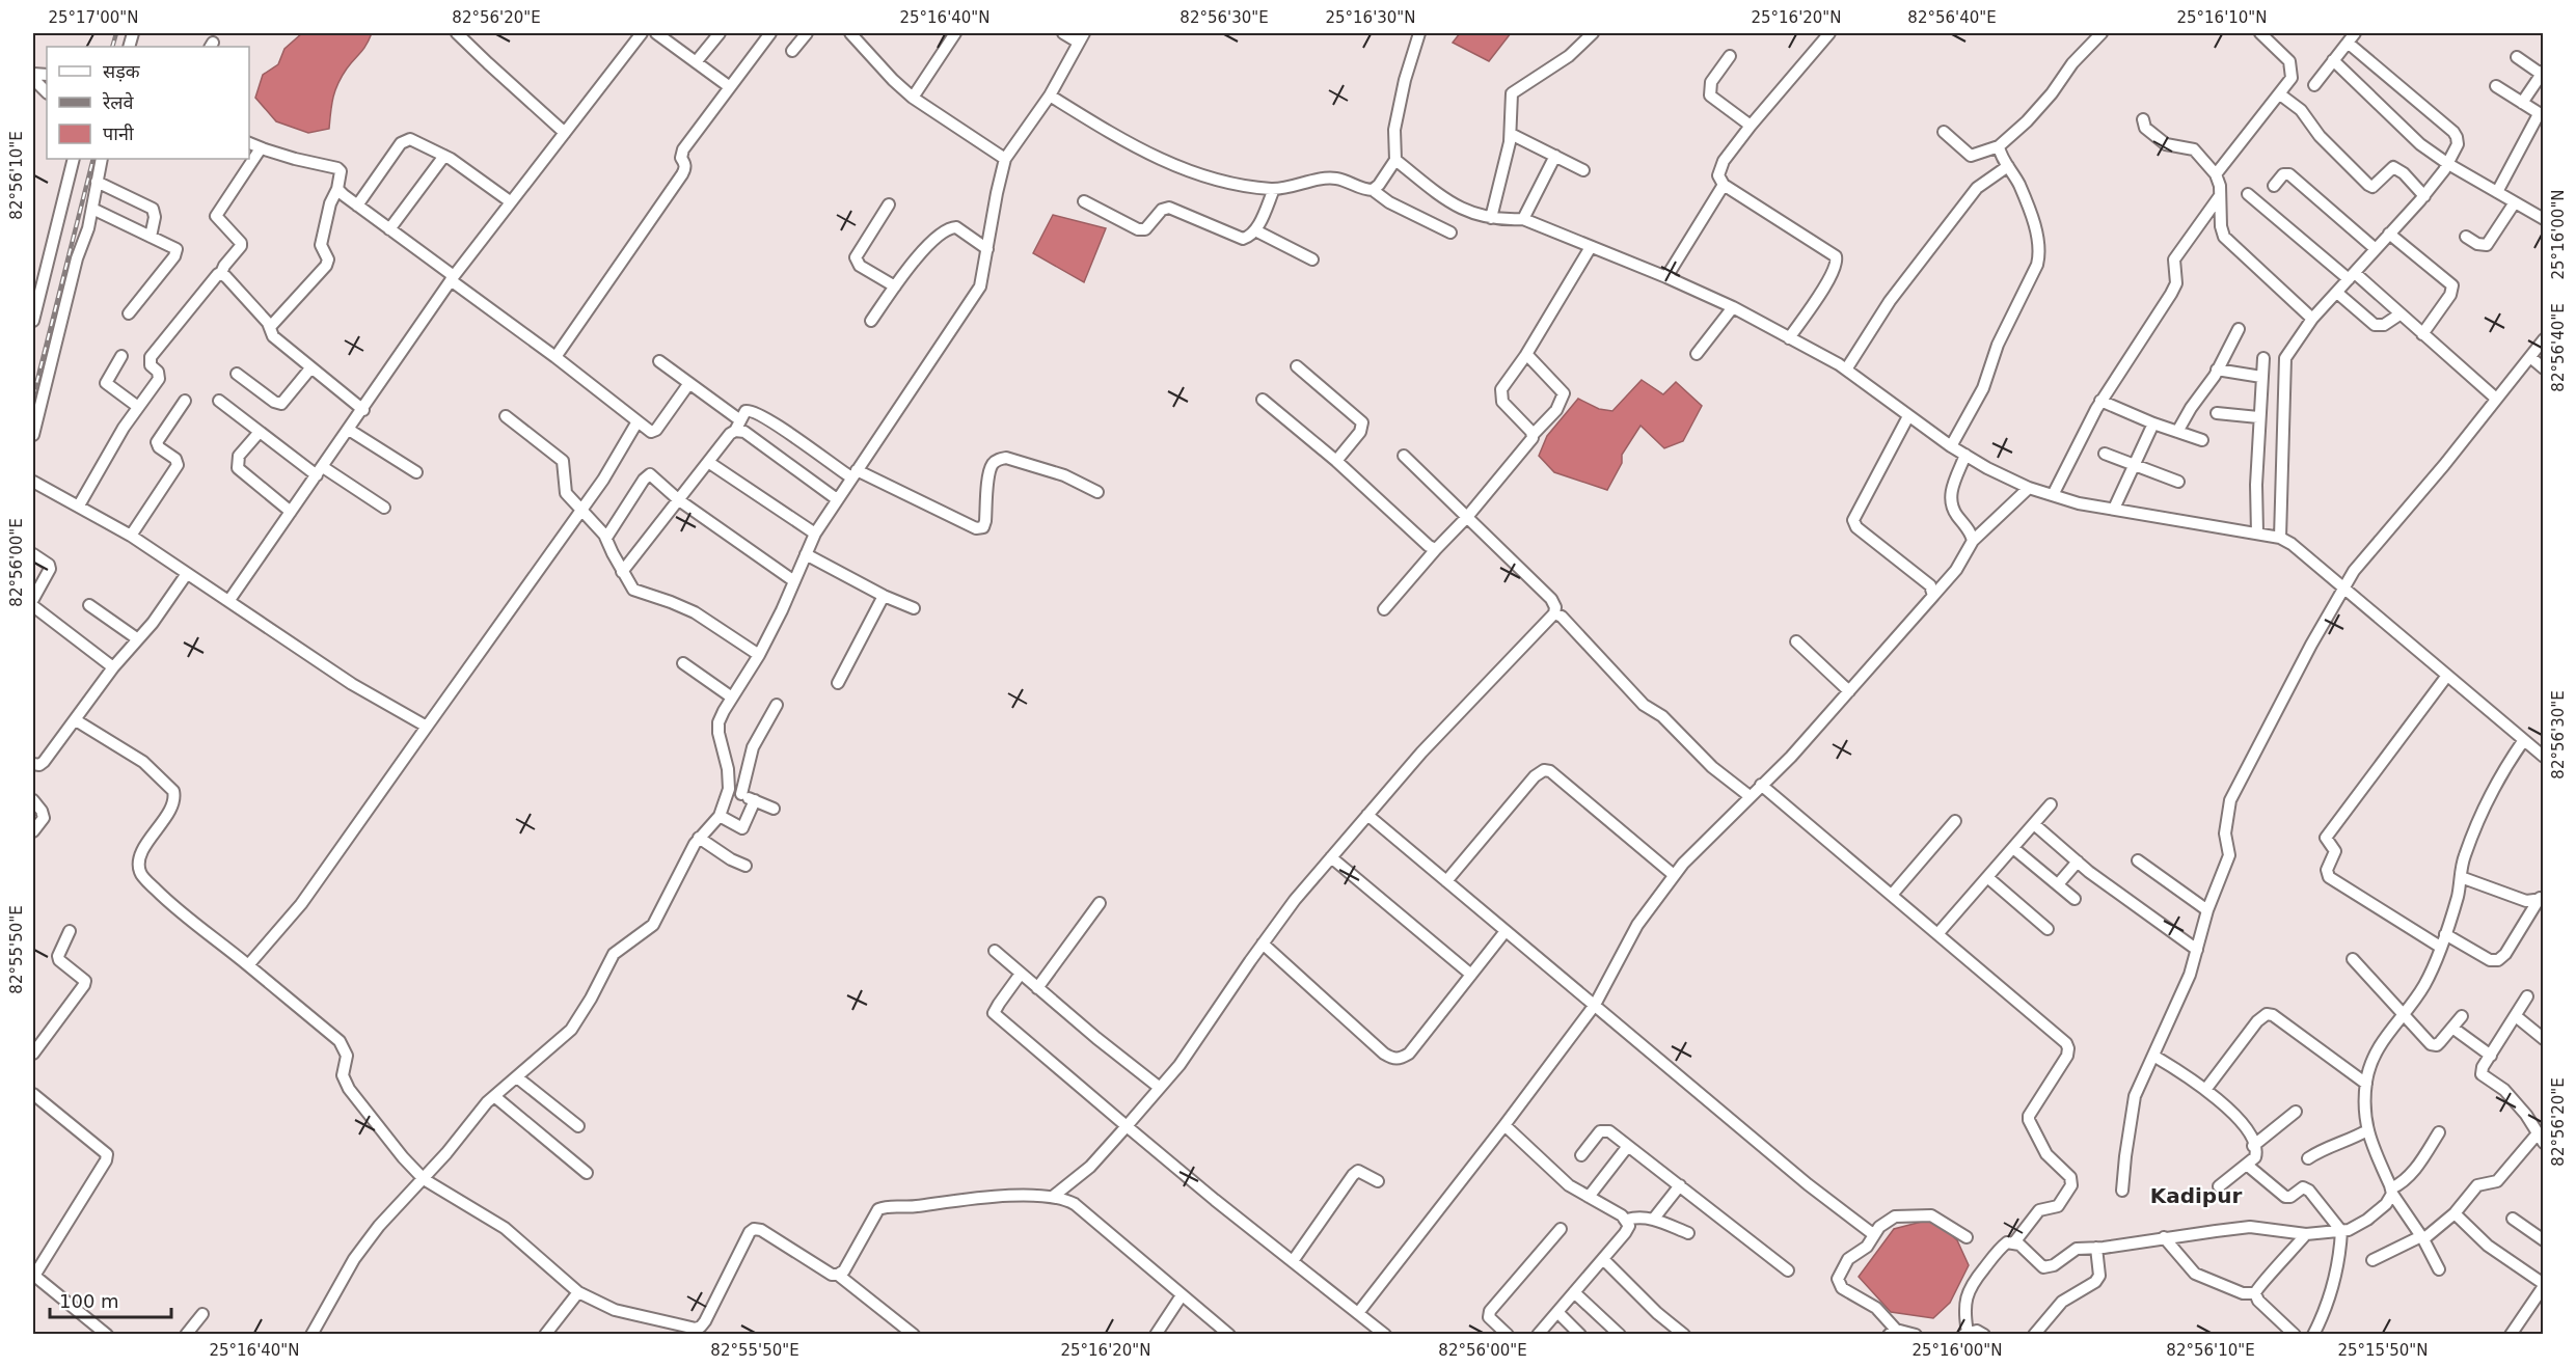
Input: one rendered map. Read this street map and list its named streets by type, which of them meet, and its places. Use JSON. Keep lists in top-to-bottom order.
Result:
{
  "districts": ["Kadipur"],
  "legend": ["सड़क", "रेलवे", "पानी"],
  "scale_bar": "100 m",
  "coordinates": [
    "25°17'00\"N",
    "82°56'20\"E",
    "25°16'40\"N",
    "82°56'30\"E",
    "25°16'30\"N",
    "25°16'20\"N",
    "82°56'40\"E",
    "25°16'10\"N",
    "82°56'10\"E",
    "25°16'00\"N",
    "82°56'00\"E",
    "82°55'50\"E",
    "25°15'50\"N"
  ]
}
